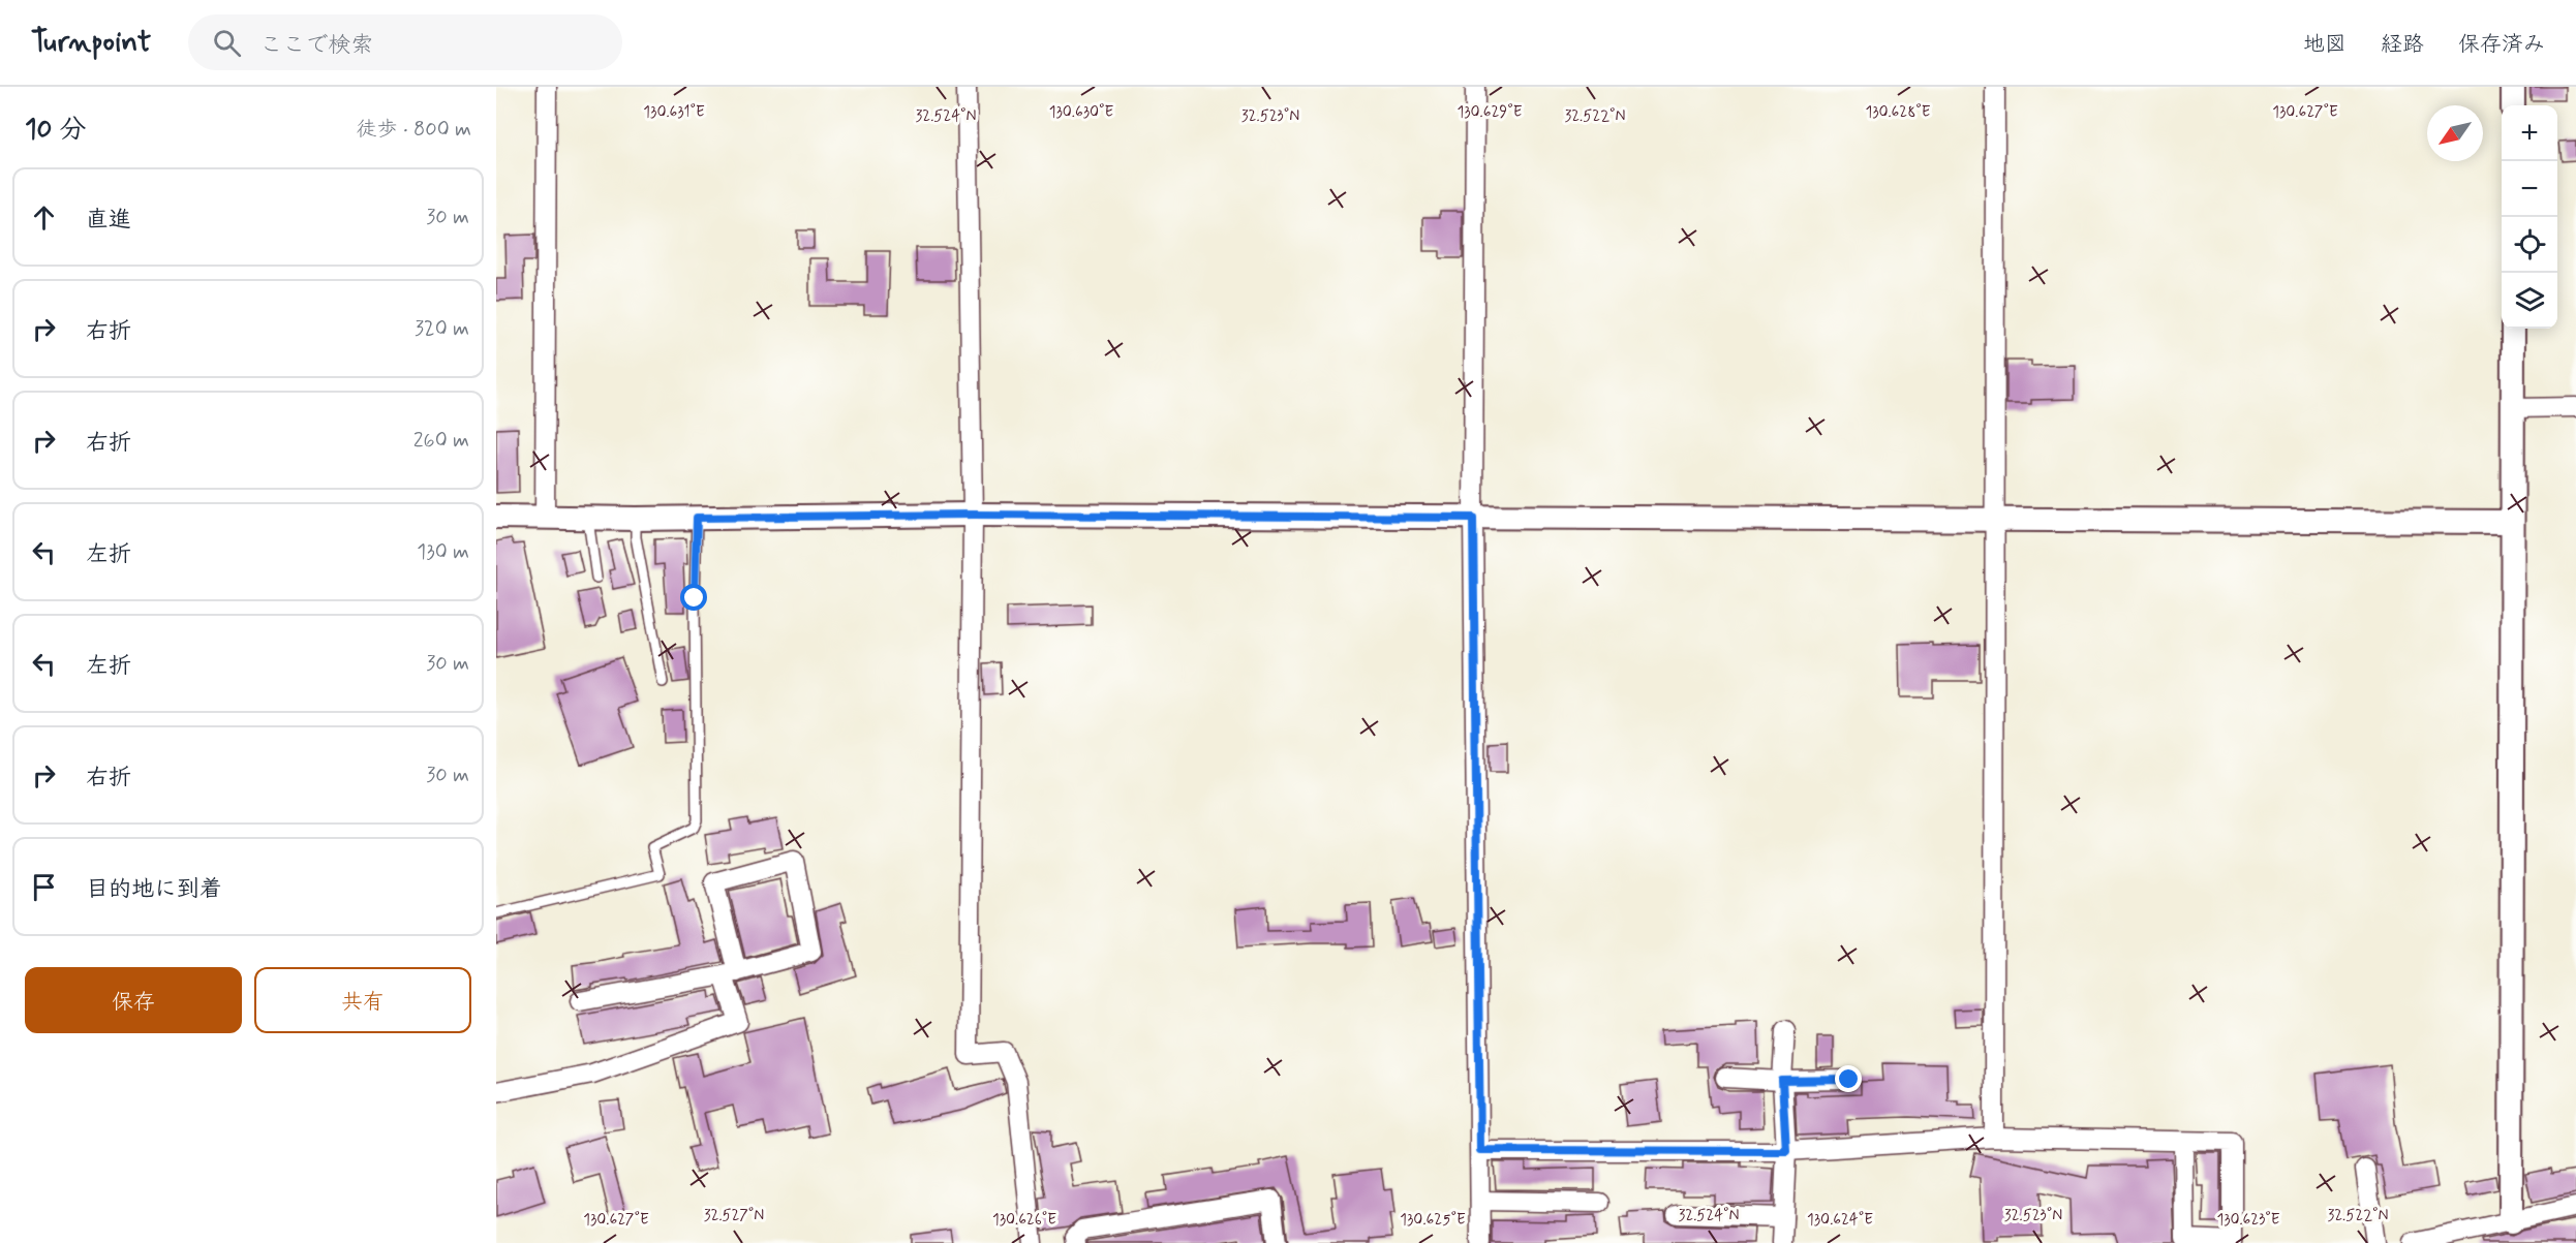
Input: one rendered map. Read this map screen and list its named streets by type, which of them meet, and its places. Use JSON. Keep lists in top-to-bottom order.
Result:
{
  "north": "bottom left",
  "page": {
    "header": "Turnpoint",
    "search": "ここで検索",
    "nav": ["地図", "経路", "保存済み"],
    "heading": ["10 分", "徒歩 · 800 m"],
    "map_buttons": ["+", "−"],
    "list": [
      ["直進", "30 m"],
      ["右折", "320 m"],
      ["右折", "260 m"],
      ["左折", "130 m"],
      ["左折", "30 m"],
      ["右折", "30 m"],
      "目的地に到着"
    ],
    "buttons": ["保存", "共有"]
  },
  "coordinates": [
    "130.631°E",
    "130.630°E",
    "130.629°E",
    "130.628°E",
    "130.627°E",
    "32.524°N",
    "32.523°N",
    "32.522°N",
    "32.527°N",
    "130.626°E",
    "130.625°E",
    "130.624°E",
    "130.623°E"
  ]
}
